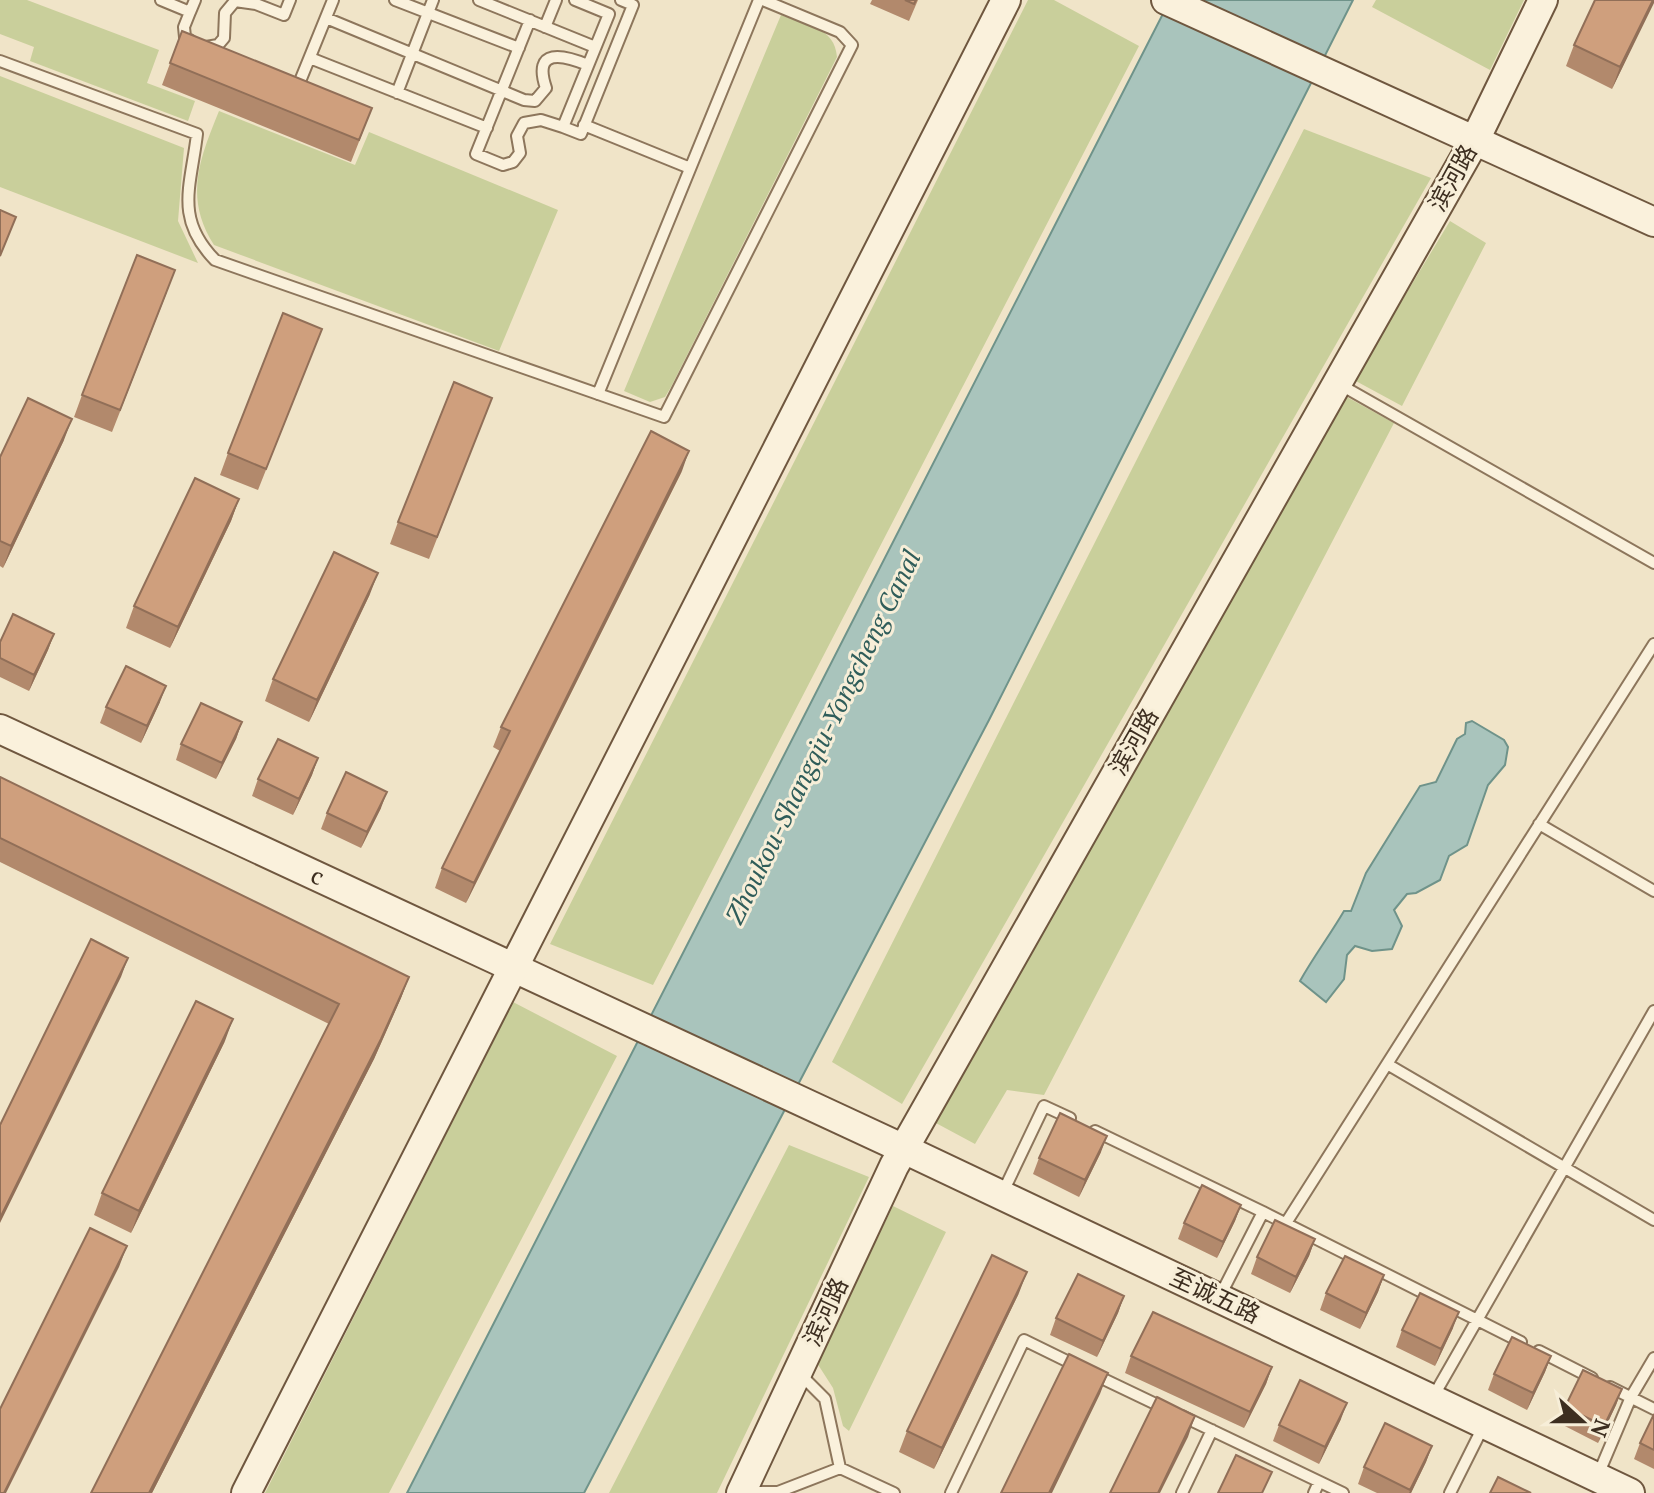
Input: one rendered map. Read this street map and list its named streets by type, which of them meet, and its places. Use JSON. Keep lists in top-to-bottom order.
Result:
{
  "streets": {
    "street": ["滨河路", "c", "至诚五路"]
  },
  "crossings": [
    ["滨河路", "至诚五路"],
    ["c", "至诚五路"]
  ],
  "water": ["Zhoukou-Shangqiu-Yongcheng Canal"],
  "north": "right"
}
